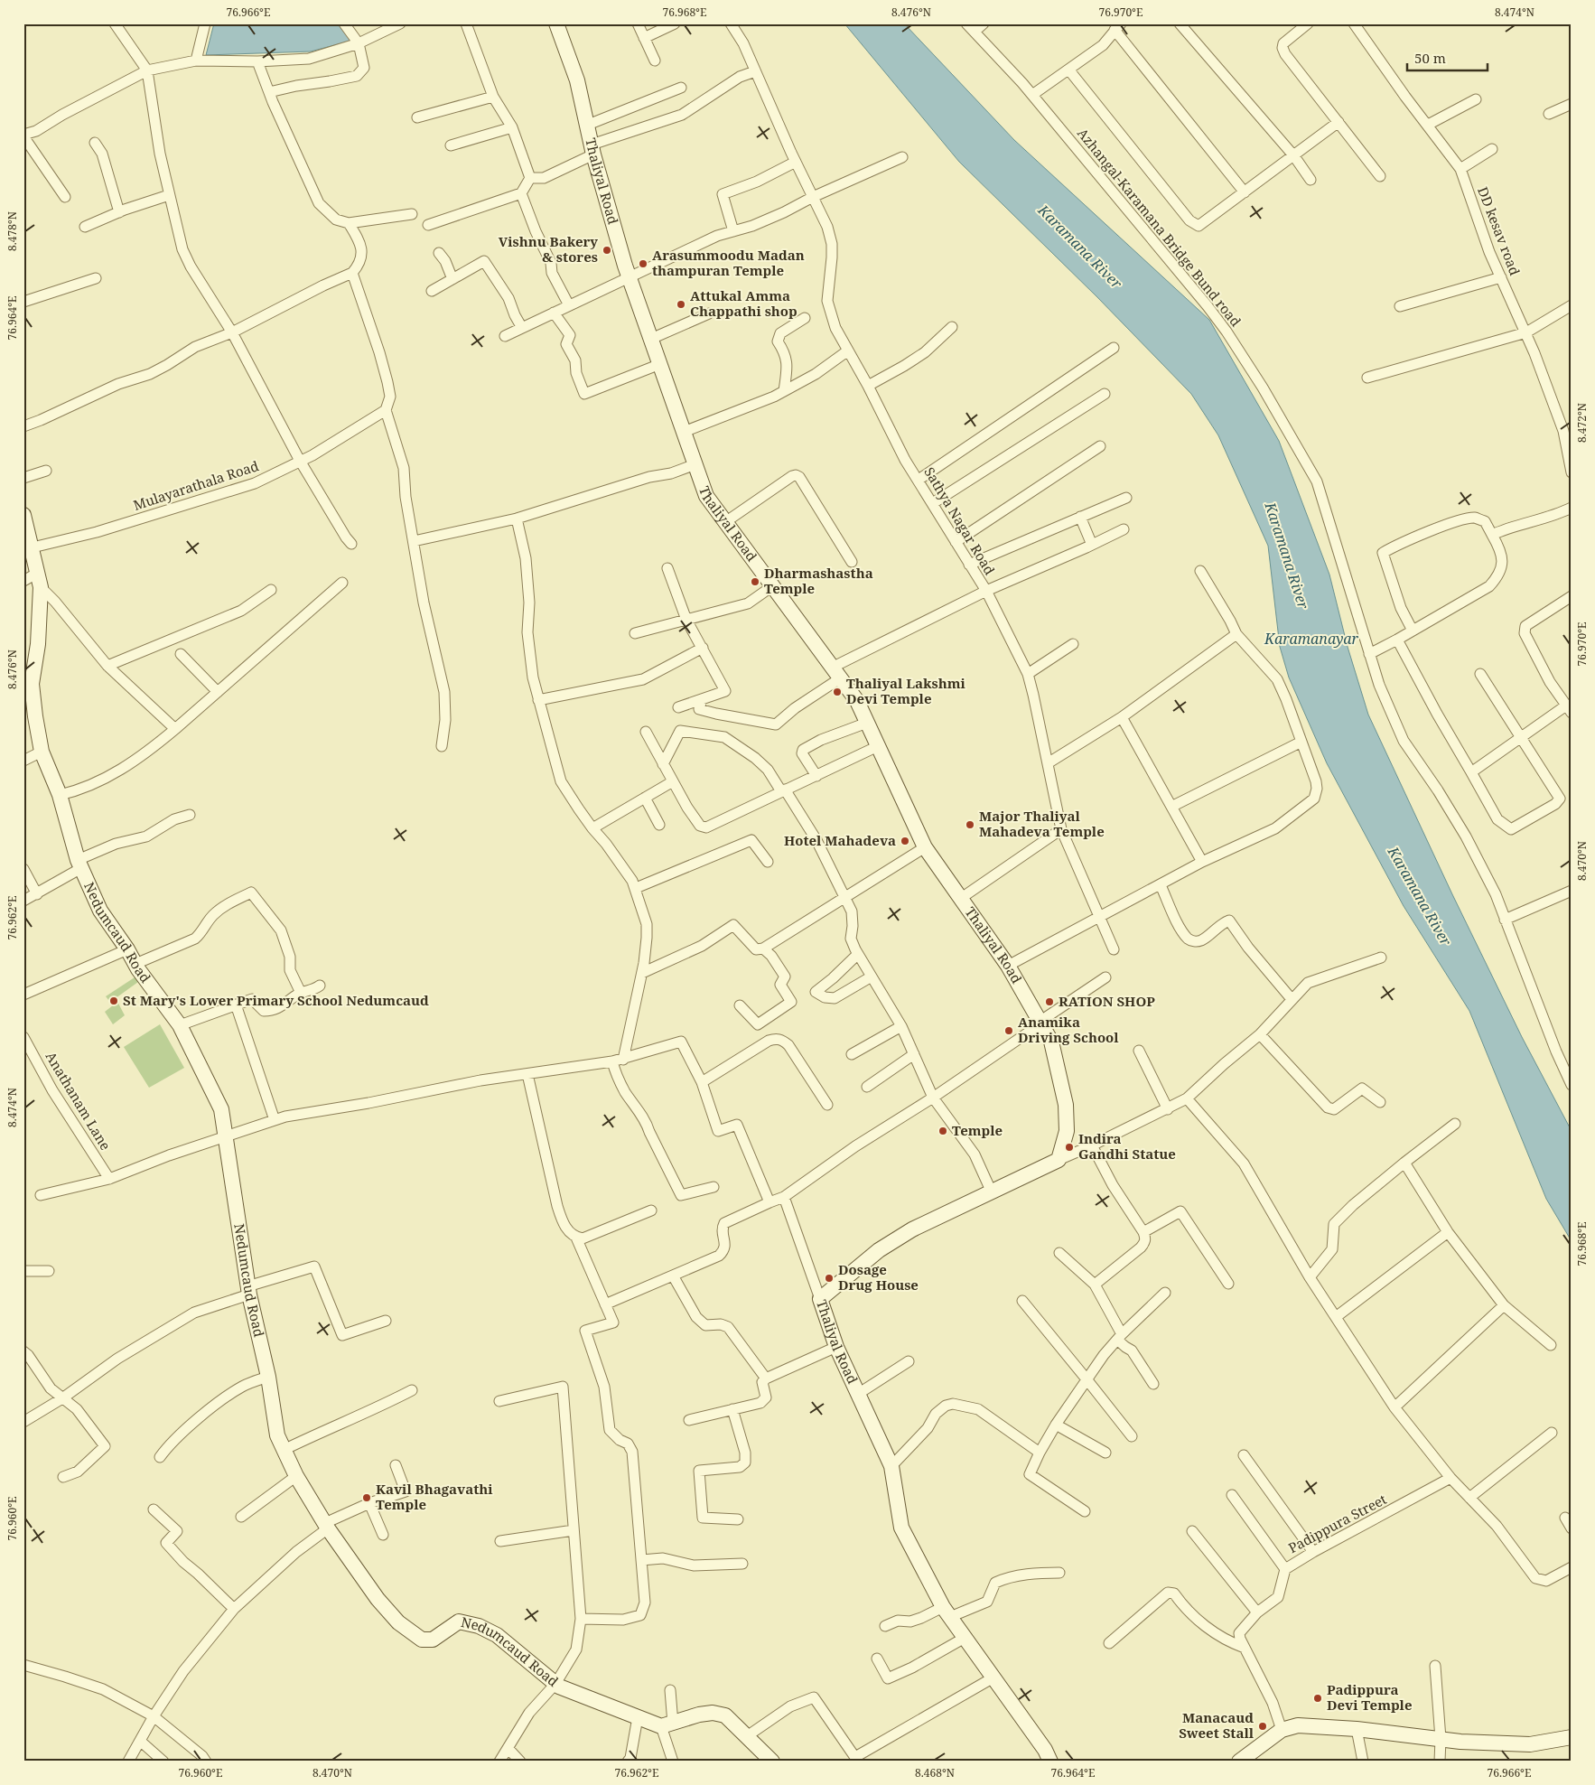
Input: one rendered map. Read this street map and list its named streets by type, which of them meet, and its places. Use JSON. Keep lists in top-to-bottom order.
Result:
{
  "streets": {
    "street": [
      "Thaliyal Road",
      "Azhangal-Karamana Bridge Bund road",
      "DD kesav road",
      "Mulayarathala Road",
      "Sathya Nagar Road",
      "Nedumcaud Road",
      "Anathanam Lane",
      "Padippura Street"
    ]
  },
  "crossings": [
    ["Thaliyal Road", "Sathya Nagar Road"],
    ["Mulayarathala Road", "Nedumcaud Road"]
  ],
  "water": ["Karamana River", "Karamanayar"],
  "places": [
    "Vishnu Bakery & stores",
    "Arasummoodu Madan thampuran Temple",
    "Attukal Amma Chappathi shop",
    "Dharmashastha Temple",
    "Thaliyal Lakshmi Devi Temple",
    "Major Thaliyal Mahadeva Temple",
    "Hotel Mahadeva",
    "St Mary's Lower Primary School Nedumcaud",
    "RATION SHOP",
    "Anamika Driving School",
    "Temple",
    "Indira Gandhi Statue",
    "Dosage Drug House",
    "Kavil Bhagavathi Temple",
    "Padippura Devi Temple",
    "Manacaud Sweet Stall"
  ],
  "scale_bar": "50 m",
  "coordinates": [
    "76.966°E",
    "76.968°E",
    "8.476°N",
    "76.970°E",
    "8.474°N",
    "8.478°N",
    "76.964°E",
    "8.472°N",
    "8.470°N",
    "76.962°E",
    "76.960°E",
    "8.468°N"
  ]
}
